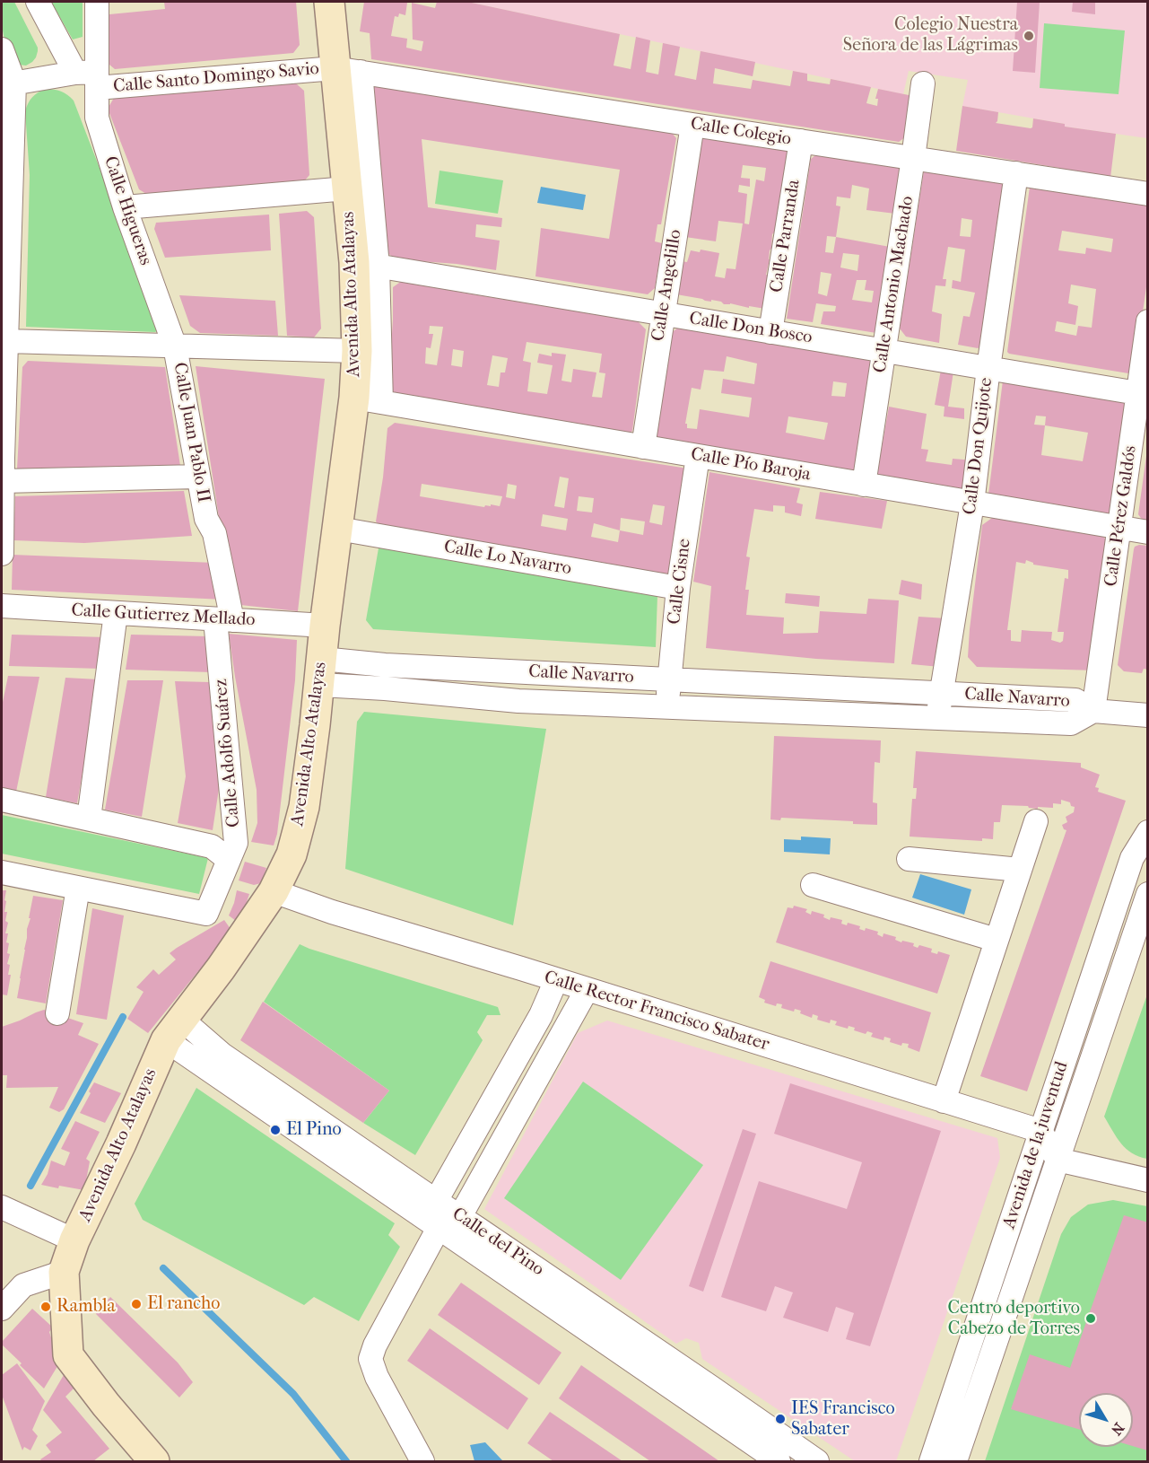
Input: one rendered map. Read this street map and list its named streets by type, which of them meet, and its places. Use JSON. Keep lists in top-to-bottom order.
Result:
{
  "streets": {
    "main road": ["Avenida Alto Atalayas"],
    "street": [
      "Calle Santo Domingo Savio",
      "Calle Colegio",
      "Calle Higueras",
      "Calle Parranda",
      "Calle Antonio Machado",
      "Calle Angelillo",
      "Calle Don Bosco",
      "Calle Juan Pablo II",
      "Calle Don Quijote",
      "Calle Pío Baroja",
      "Calle Pérez Galdós",
      "Calle Lo Navarro",
      "Calle Cisne",
      "Calle Gutierrez Mellado",
      "Calle Navarro",
      "Calle Adolfo Suárez",
      "Calle Rector Francisco Sabater",
      "Avenida de la juventud",
      "Calle del Pino"
    ]
  },
  "crossings": [
    ["Calle Santo Domingo Savio", "Calle Colegio"],
    ["Calle Santo Domingo Savio", "Calle Higueras"],
    ["Calle Santo Domingo Savio", "Avenida Alto Atalayas"],
    ["Calle Colegio", "Calle Parranda"],
    ["Calle Colegio", "Calle Antonio Machado"],
    ["Calle Colegio", "Calle Angelillo"],
    ["Calle Colegio", "Avenida Alto Atalayas"],
    ["Calle Colegio", "Calle Don Quijote"],
    ["Calle Higueras", "Calle Juan Pablo II"],
    ["Calle Parranda", "Calle Don Bosco"],
    ["Calle Antonio Machado", "Calle Don Bosco"],
    ["Calle Antonio Machado", "Calle Pío Baroja"],
    ["Calle Angelillo", "Calle Don Bosco"],
    ["Calle Angelillo", "Calle Pío Baroja"],
    ["Avenida Alto Atalayas", "Calle Don Bosco"],
    ["Avenida Alto Atalayas", "Calle Pío Baroja"],
    ["Avenida Alto Atalayas", "Calle Lo Navarro"],
    ["Avenida Alto Atalayas", "Calle Gutierrez Mellado"],
    ["Avenida Alto Atalayas", "Calle Navarro"],
    ["Avenida Alto Atalayas", "Calle Rector Francisco Sabater"],
    ["Avenida Alto Atalayas", "Calle del Pino"],
    ["Calle Don Bosco", "Calle Don Quijote"],
    ["Calle Don Bosco", "Calle Pérez Galdós"],
    ["Calle Juan Pablo II", "Calle Gutierrez Mellado"],
    ["Calle Juan Pablo II", "Calle Adolfo Suárez"],
    ["Calle Don Quijote", "Calle Pío Baroja"],
    ["Calle Don Quijote", "Calle Navarro"],
    ["Calle Pío Baroja", "Calle Pérez Galdós"],
    ["Calle Pío Baroja", "Calle Cisne"],
    ["Calle Pérez Galdós", "Calle Navarro"],
    ["Calle Lo Navarro", "Calle Cisne"],
    ["Calle Cisne", "Calle Navarro"],
    ["Calle Gutierrez Mellado", "Calle Adolfo Suárez"],
    ["Calle Rector Francisco Sabater", "Avenida de la juventud"]
  ],
  "places": [
    "Colegio Nuestra Señora de las Lágrimas",
    "El Pino",
    "El rancho",
    "Rambla",
    "Centro deportivo Cabezo de Torres",
    "IES Francisco Sabater"
  ],
  "north": "bottom right"
}
